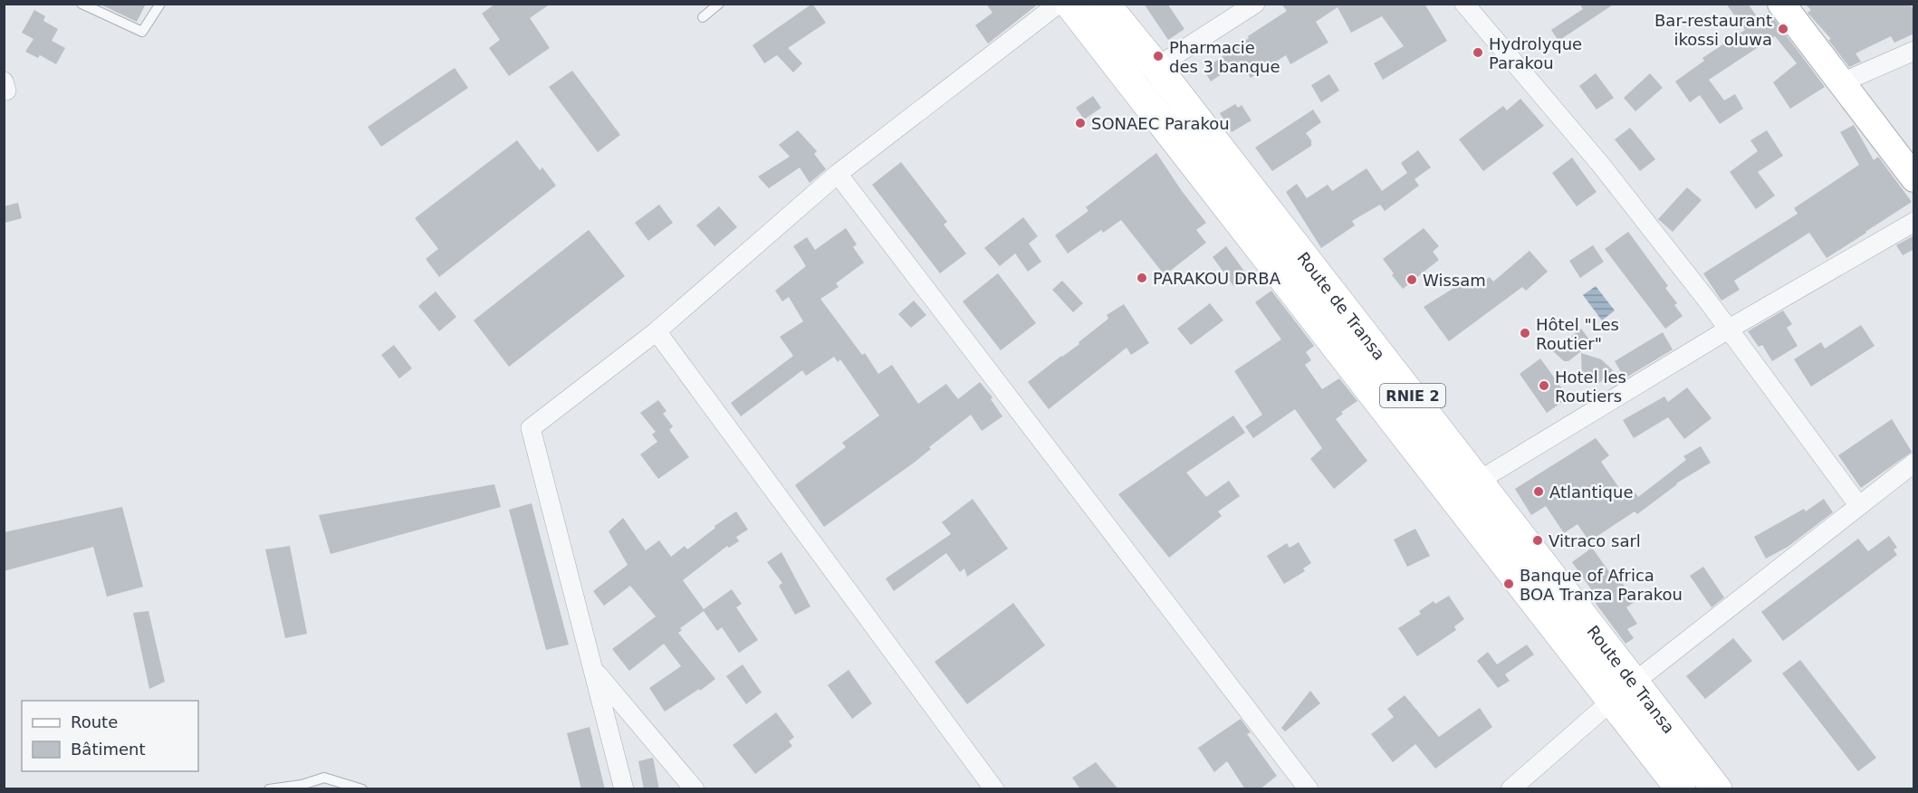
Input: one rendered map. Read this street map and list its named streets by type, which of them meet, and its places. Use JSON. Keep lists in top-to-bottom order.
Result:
{
  "streets": {
    "main road": ["Route de Transa", "RNIE 2"]
  },
  "places": [
    "Bar-restaurant ikossi oluwa",
    "Hydrolyque Parakou",
    "Pharmacie des 3 banque",
    "SONAEC Parakou",
    "PARAKOU DRBA",
    "Wissam",
    "Hôtel \"Les Routier\"",
    "Hotel les Routiers",
    "Atlantique",
    "Vitraco sarl",
    "Banque of Africa BOA Tranza Parakou"
  ],
  "legend": ["Route", "Bâtiment"]
}
